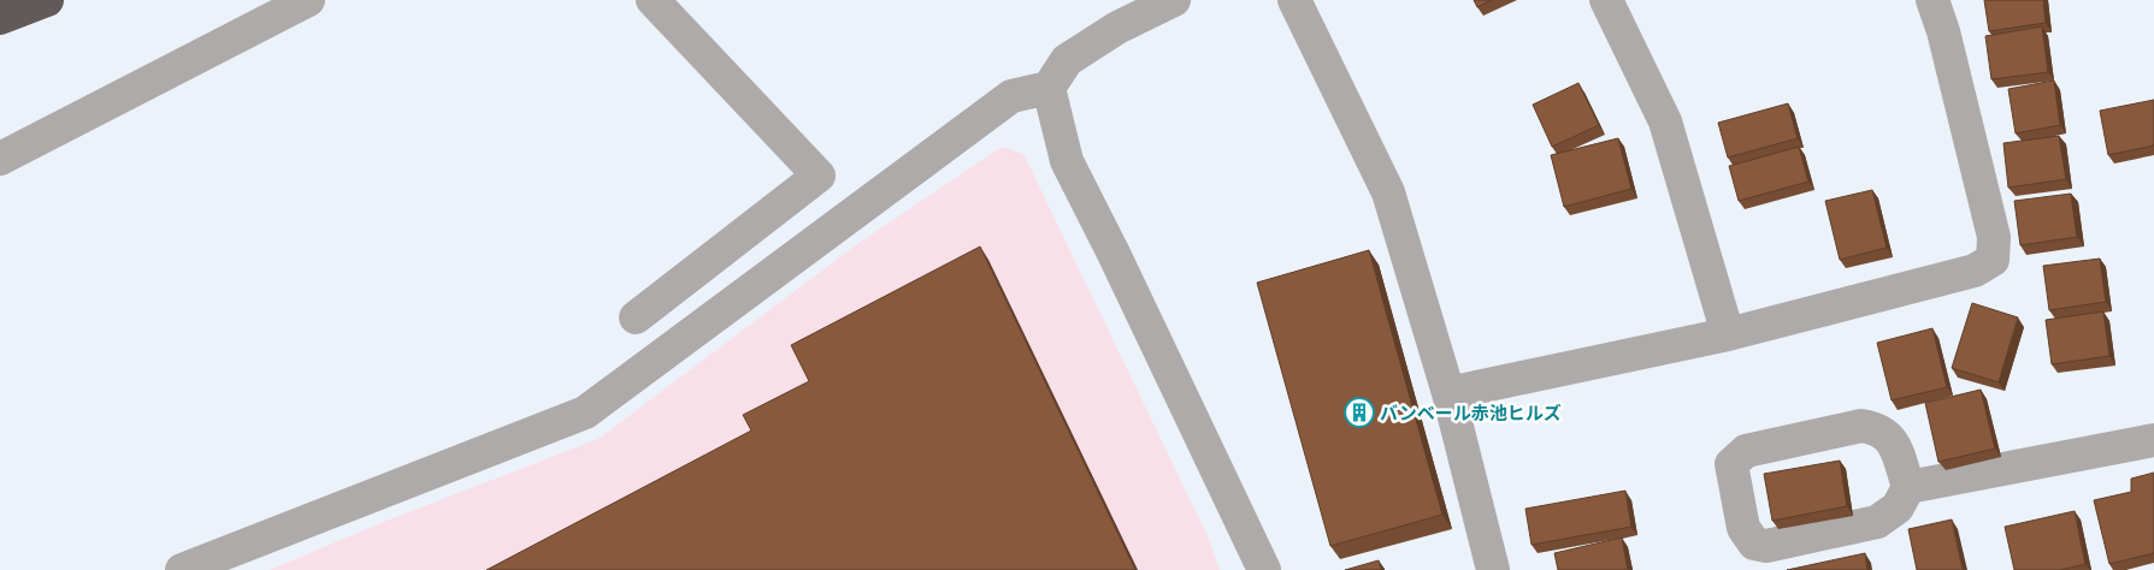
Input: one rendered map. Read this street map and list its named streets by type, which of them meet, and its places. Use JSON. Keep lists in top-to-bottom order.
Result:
{
  "places": {
    "building": ["バンベール赤池ヒルズ"]
  }
}
